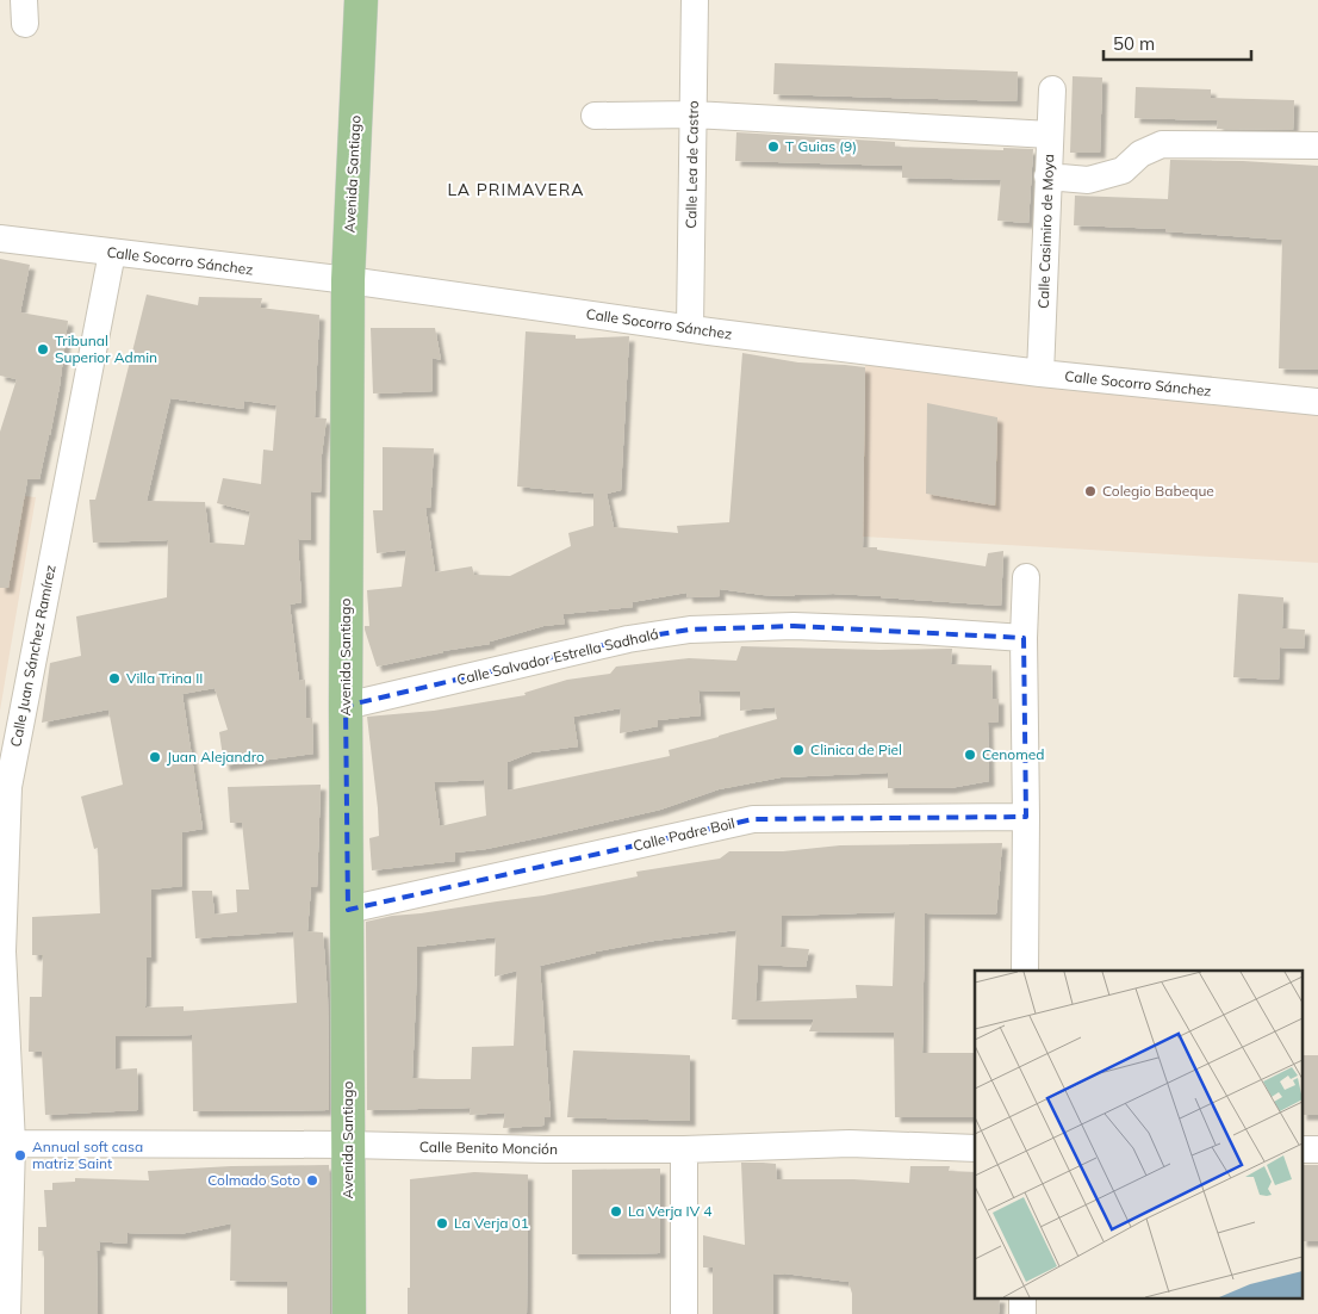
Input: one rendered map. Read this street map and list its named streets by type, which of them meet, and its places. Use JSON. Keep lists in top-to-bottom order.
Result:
{
  "streets": {
    "main road": ["Avenida Santiago"],
    "street": [
      "Calle Lea de Castro",
      "Calle Casimiro de Moya",
      "Calle Socorro Sánchez",
      "Calle Juan Sánchez Ramírez",
      "Calle Salvador Estrella Sadhalá",
      "Calle Padre Boil",
      "Calle Benito Monción"
    ]
  },
  "crossings": [
    ["Calle Lea de Castro", "Calle Socorro Sánchez"],
    ["Avenida Santiago", "Calle Socorro Sánchez"],
    ["Avenida Santiago", "Calle Salvador Estrella Sadhalá"],
    ["Avenida Santiago", "Calle Padre Boil"],
    ["Avenida Santiago", "Calle Benito Monción"],
    ["Calle Casimiro de Moya", "Calle Socorro Sánchez"],
    ["Calle Socorro Sánchez", "Calle Juan Sánchez Ramírez"],
    ["Calle Juan Sánchez Ramírez", "Calle Benito Monción"]
  ],
  "districts": ["LA PRIMAVERA"],
  "places": [
    "T Guias (9)",
    "Tribunal Superior Admin",
    "Colegio Babeque",
    "Villa Trina II",
    "Clinica de Piel",
    "Cenomed",
    "Juan Alejandro",
    "Annual soft casa matriz Saint",
    "Colmado Soto",
    "La Verja IV 4",
    "La Verja 01"
  ],
  "scale_bar": "50 m"
}
